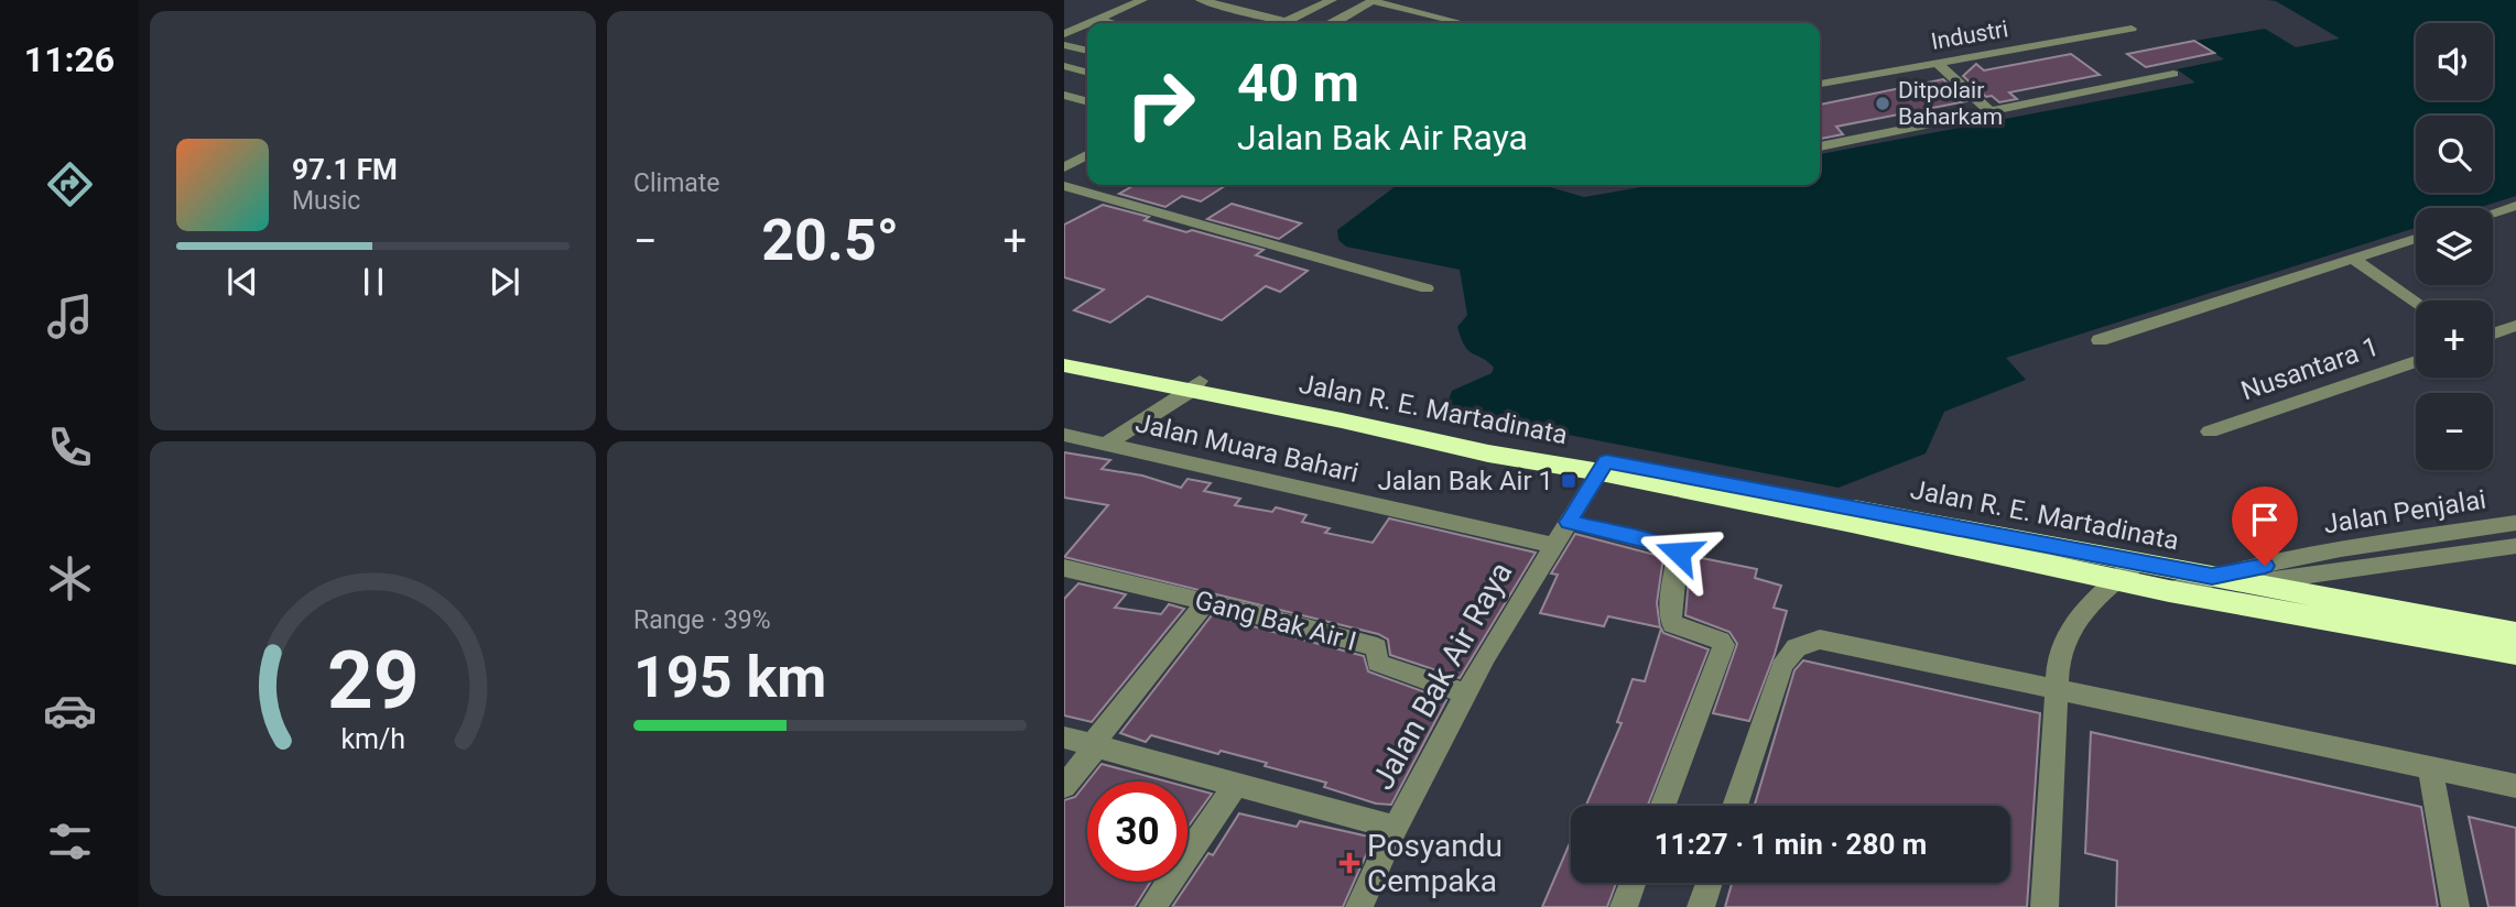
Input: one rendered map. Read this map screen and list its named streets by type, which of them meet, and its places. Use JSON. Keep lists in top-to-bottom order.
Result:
{
  "streets": {
    "highway": ["Jalan R. E. Martadinata"],
    "street": [
      "Industri",
      "Nusantara 1",
      "Jalan Muara Bahari",
      "Jalan Penjalai",
      "Gang Bak Air I",
      "Jalan Bak Air Raya"
    ]
  },
  "crossings": [
    ["Jalan R. E. Martadinata", "Jalan Penjalai"],
    ["Jalan R. E. Martadinata", "Jalan Bak Air Raya"],
    ["Jalan Muara Bahari", "Jalan Bak Air Raya"],
    ["Gang Bak Air I", "Jalan Bak Air Raya"]
  ],
  "places": {
    "other": ["Ditpolair Baharkam"],
    "transit": ["Jalan Bak Air 1"],
    "health": ["Posyandu Cempaka"]
  },
  "page": {
    "tabs": "11:26",
    "tile": [
      "Climate",
      ["Range · 39%", "195 km"]
    ],
    "map_buttons": ["+", "−"],
    "turn": ["40 m", "Jalan Bak Air Raya"],
    "song": ["97.1 FM", "Music"],
    "heat": ["−", "20.5°", "+"],
    "limit": "30",
    "trip": "11:27 · 1 min · 280 m",
    "gauge": ["29", "km/h"]
  }
}
